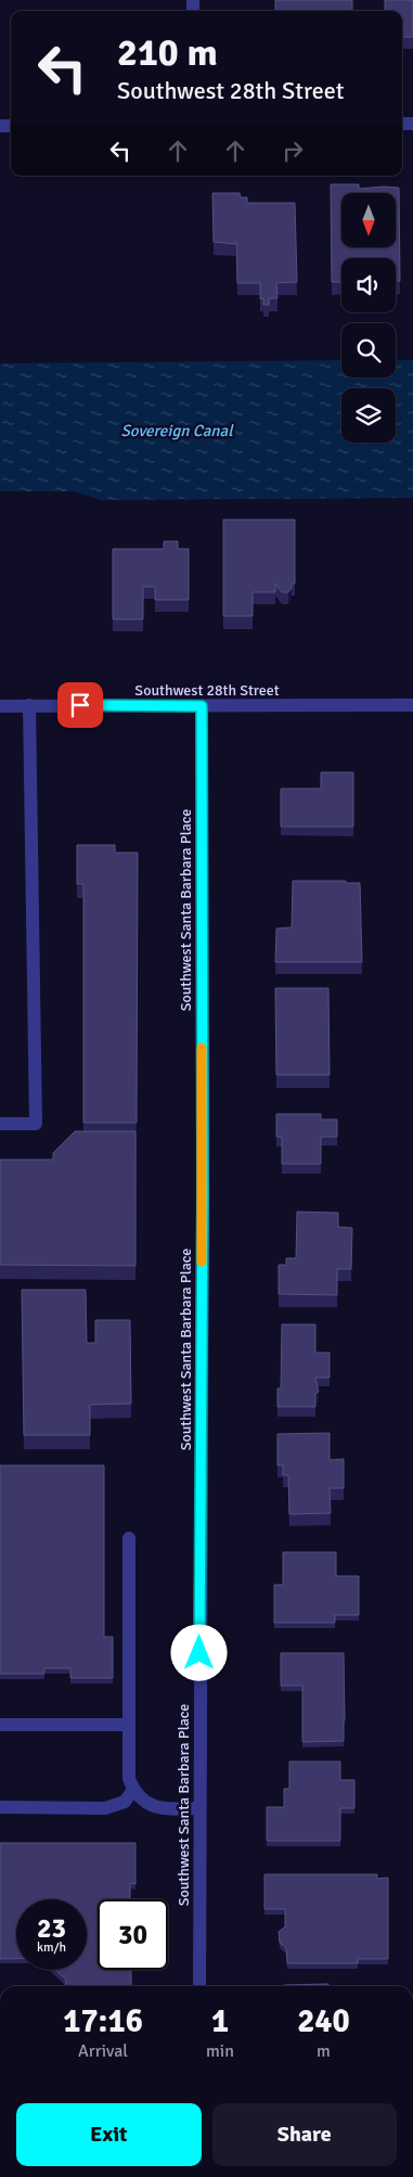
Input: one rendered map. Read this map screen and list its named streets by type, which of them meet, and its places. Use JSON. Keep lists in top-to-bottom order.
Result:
{
  "streets": {
    "street": ["Southwest 28th Street", "Southwest Santa Barbara Place"]
  },
  "crossings": [
    ["Southwest 28th Street", "Southwest Santa Barbara Place"]
  ],
  "water": ["Sovereign Canal"],
  "north": "bottom",
  "page": {
    "turn": ["210 m", "Southwest 28th Street"],
    "speed": "23 km/h",
    "limit": "30",
    "eta": [
      "17:16",
      "Arrival",
      "1",
      "min",
      "240",
      "m"
    ],
    "buttons": ["Exit", "Share"]
  }
}
